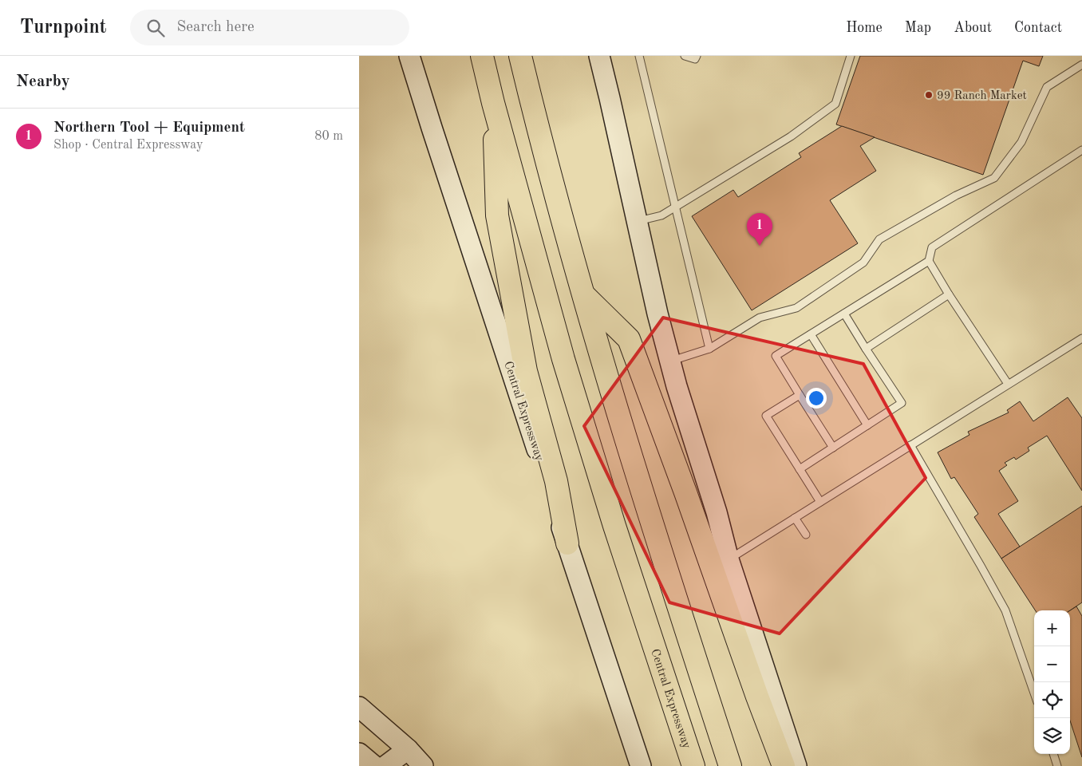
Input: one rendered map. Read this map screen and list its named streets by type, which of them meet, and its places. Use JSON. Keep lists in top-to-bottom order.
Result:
{
  "streets": {
    "highway": ["Central Expressway"]
  },
  "places": ["99 Ranch Market"],
  "page": {
    "header": "Turnpoint",
    "search": "Search here",
    "nav": [
      "Home",
      "Map",
      "About",
      "Contact"
    ],
    "heading": "Nearby",
    "list": [
      {
        "mark": "1",
        "name": "Northern Tool + Equipment",
        "note": "Shop · Central Expressway",
        "value": "80 m"
      }
    ],
    "pins": "1",
    "map_buttons": ["+", "−"]
  }
}
